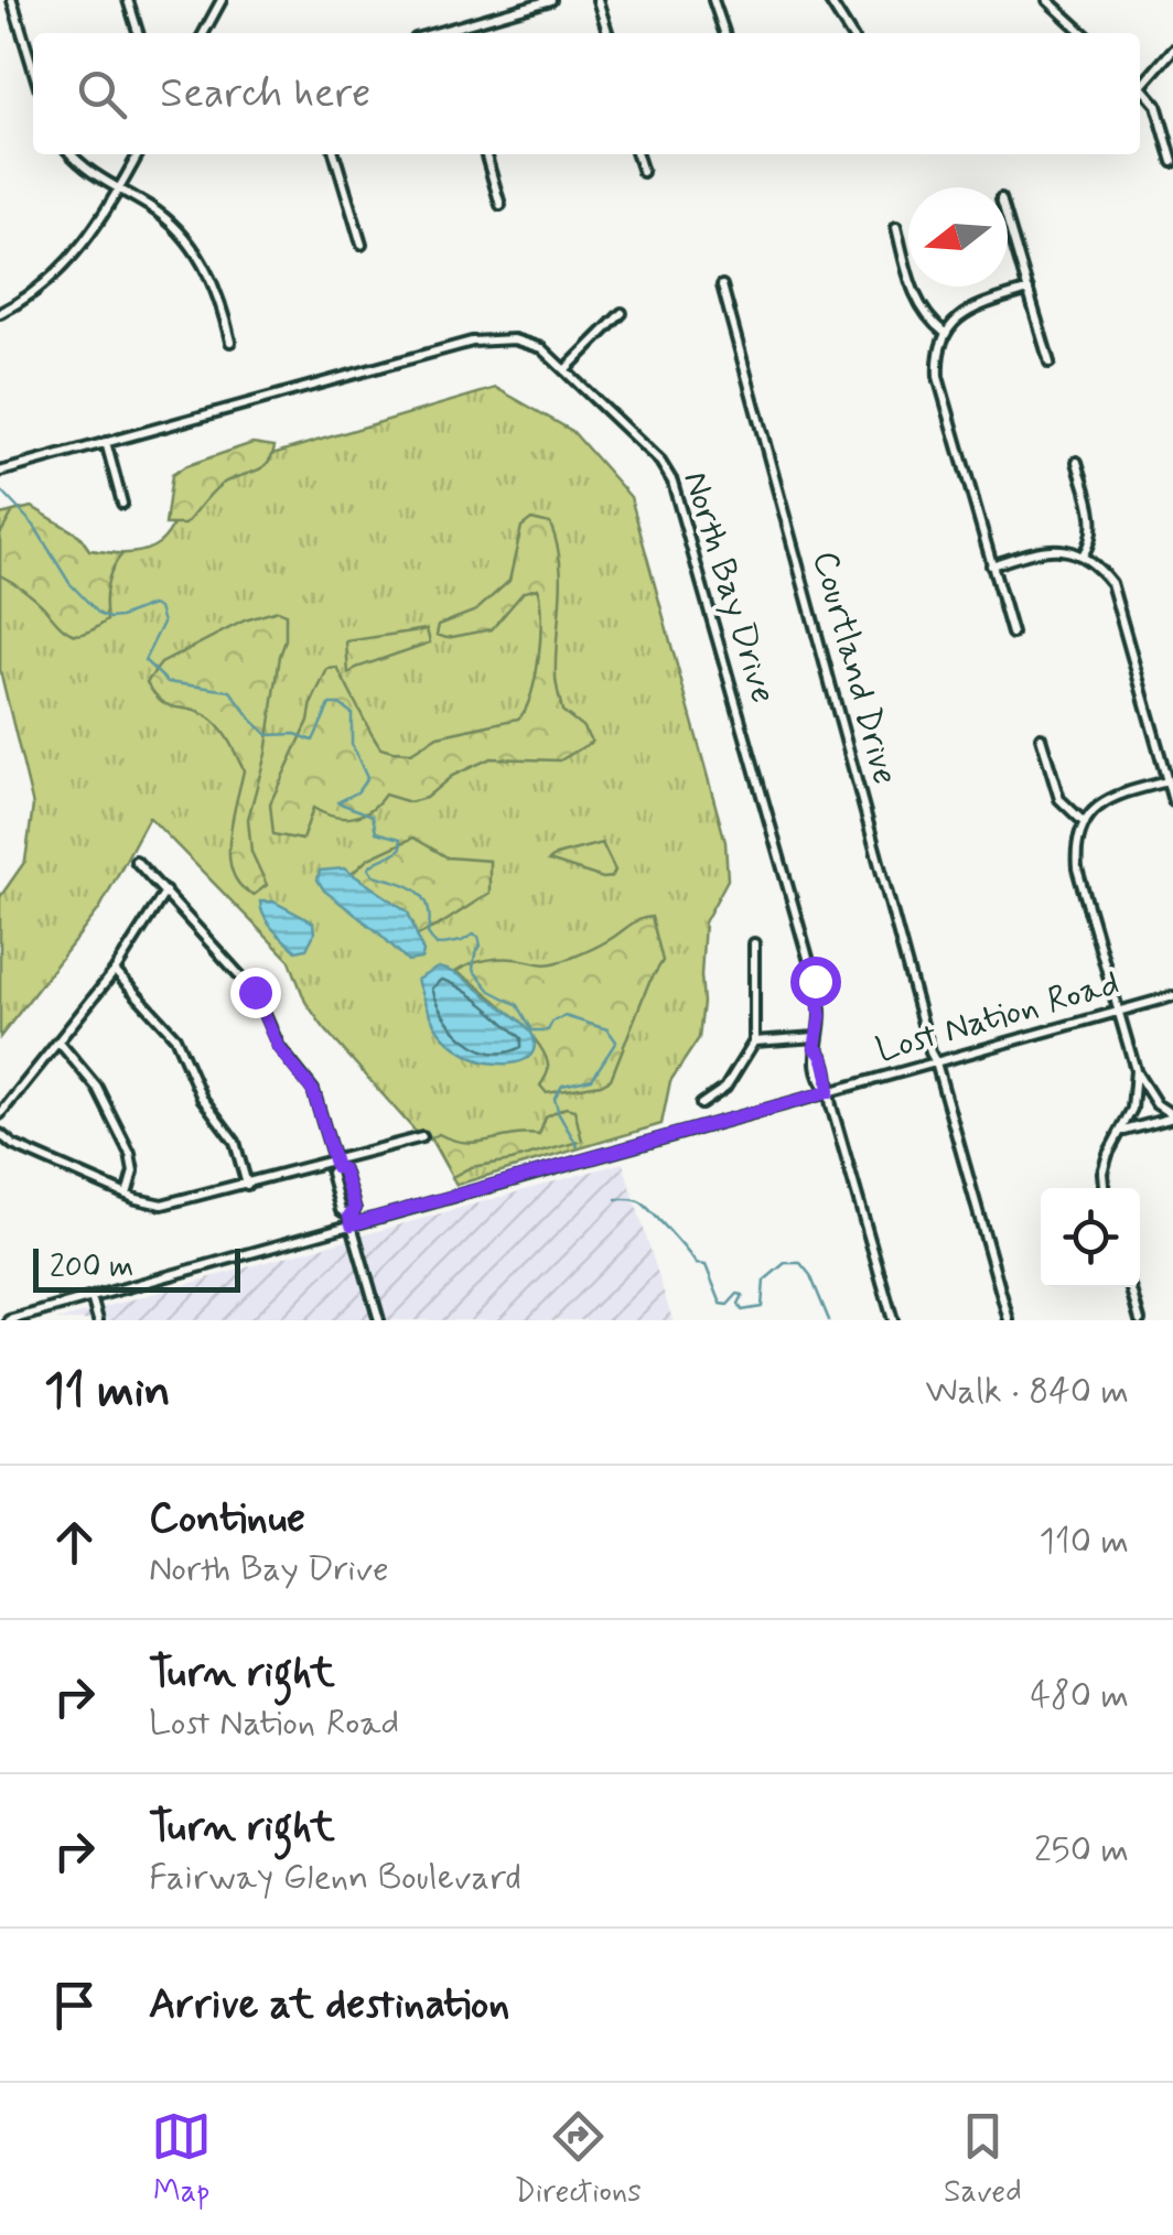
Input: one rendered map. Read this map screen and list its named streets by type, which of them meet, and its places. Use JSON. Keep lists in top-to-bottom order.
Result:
{
  "streets": {
    "street": ["North Bay Drive", "Courtland Drive", "Lost Nation Road"]
  },
  "crossings": [
    ["North Bay Drive", "Lost Nation Road"],
    ["Courtland Drive", "Lost Nation Road"]
  ],
  "scale_bar": "200 m",
  "north": "left",
  "page": {
    "search": "Search here",
    "scale": "200 m",
    "heading": ["11 min", "Walk · 840 m"],
    "list": [
      ["Continue", "North Bay Drive", "110 m"],
      ["Turn right", "Lost Nation Road", "480 m"],
      ["Turn right", "Fairway Glenn Boulevard", "250 m"],
      "Arrive at destination"
    ],
    "nav": ["Map", "Directions", "Saved"]
  }
}
